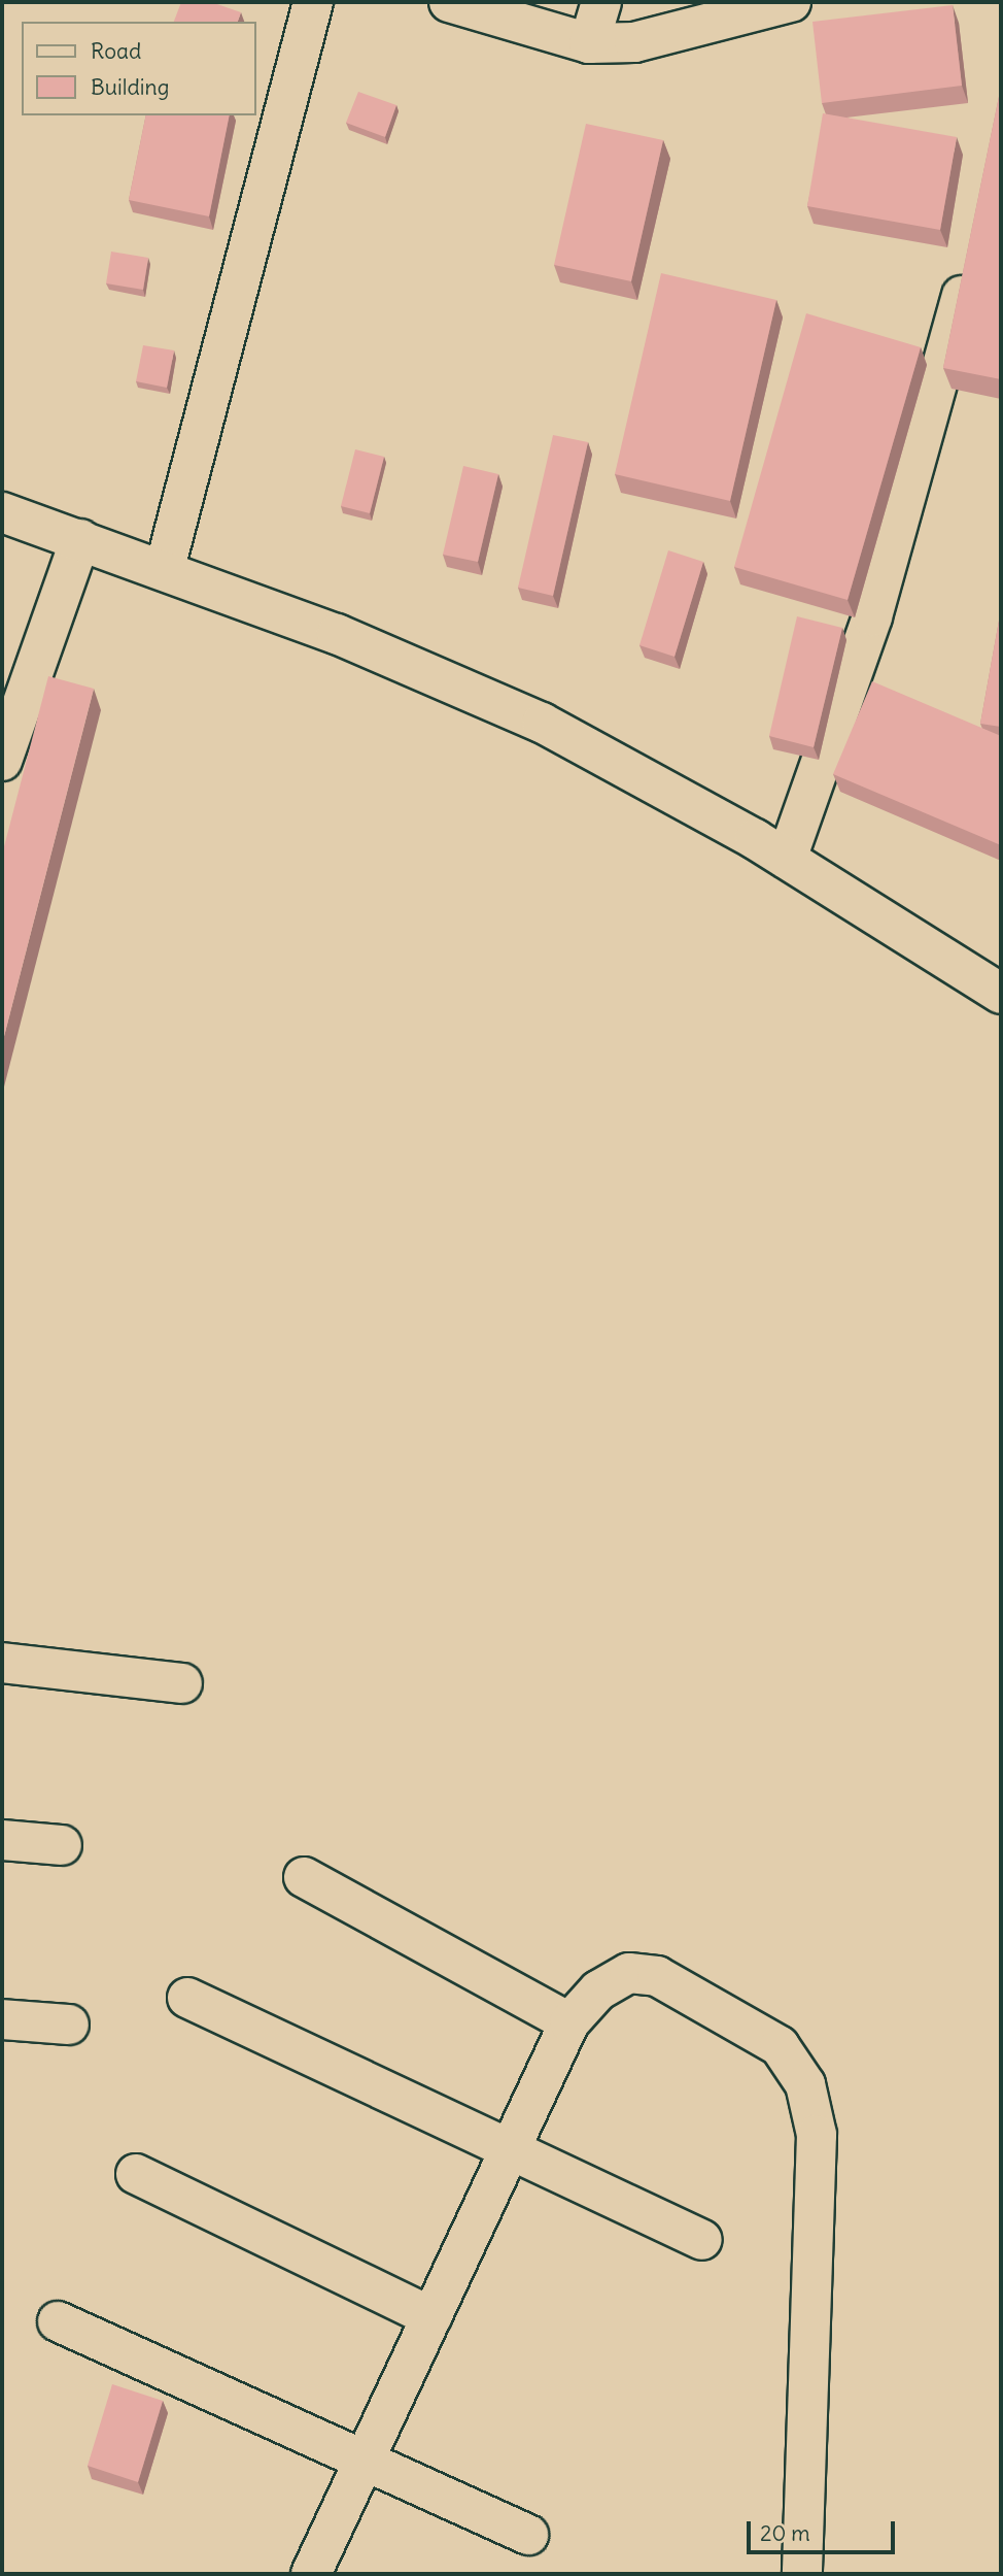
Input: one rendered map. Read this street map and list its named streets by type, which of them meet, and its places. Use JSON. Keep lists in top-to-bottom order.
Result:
{
  "legend": ["Road", "Building"],
  "scale_bar": "20 m"
}
